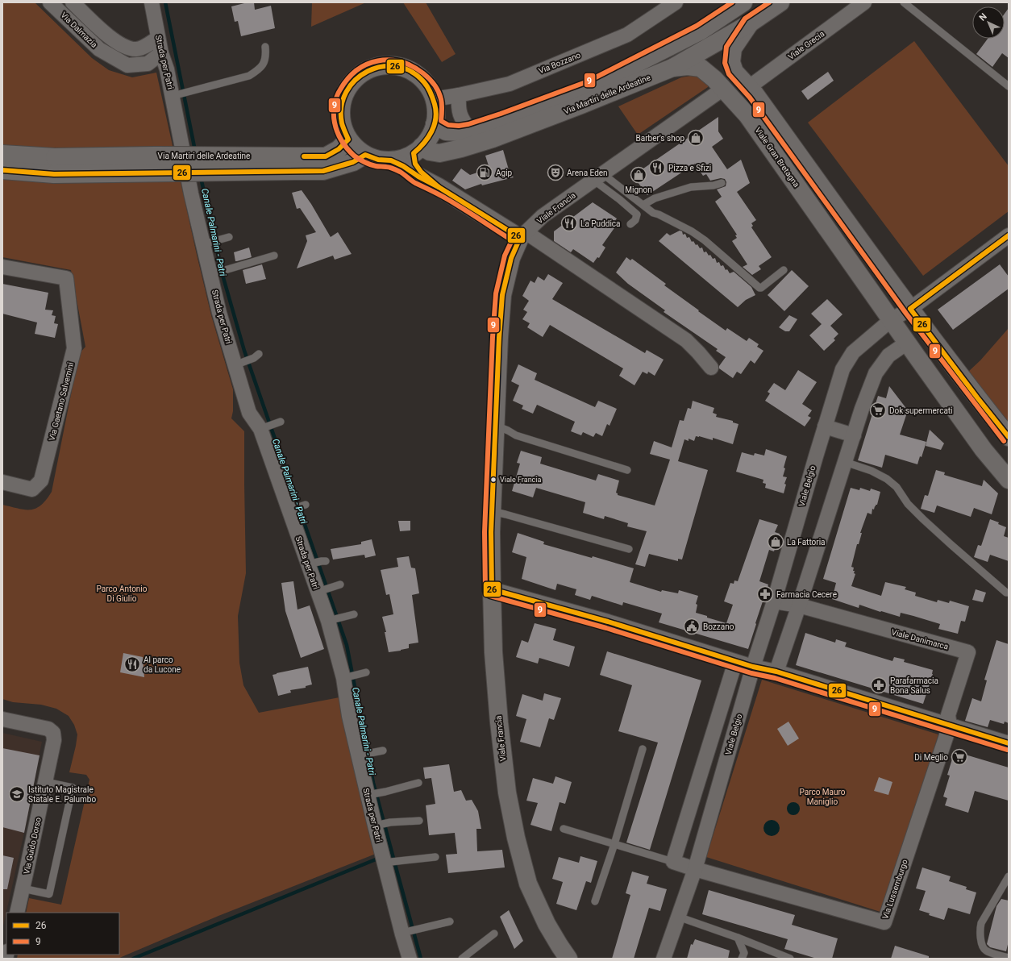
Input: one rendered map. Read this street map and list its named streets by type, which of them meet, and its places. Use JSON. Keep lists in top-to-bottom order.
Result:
{
  "streets": {
    "street": [
      "Via Dalmazia",
      "Viale Grecia",
      "Strada per Patri",
      "Via Bozzano",
      "Via Martiri delle Ardeatine",
      "Viale Gran Bretagna",
      "Viale Francia",
      "Via Gaetano Salvemini",
      "Viale Belgio",
      "Viale Danimarca",
      "Via Guido Dorso",
      "Via Lussemburgo"
    ]
  },
  "crossings": [
    ["Via Dalmazia", "Strada per Patri"],
    ["Via Bozzano", "Via Martiri delle Ardeatine"],
    ["Via Martiri delle Ardeatine", "Viale Gran Bretagna"],
    ["Viale Gran Bretagna", "Viale Francia"],
    ["Viale Gran Bretagna", "Viale Belgio"],
    ["Viale Belgio", "Via Lussemburgo"],
    ["Viale Danimarca", "Via Lussemburgo"]
  ],
  "water": ["Canale Palmarini - Patri"],
  "parks": ["Parco Antonio Di Giulio", "Parco Mauro Maniglio"],
  "places": {
    "shop": ["Barber's shop", "Mignon", "La Fattoria"],
    "restaurant": ["Pizza e Sfizi", "La Puddica", "Al parco da Lucone"],
    "fuel station": ["Agip"],
    "theatre": ["Arena Eden"],
    "supermarket": ["Dok supermercati", "Di Meglio"],
    "other": ["Viale Francia"],
    "pharmacy": ["Farmacia Cecere", "Parafarmacia Bona Salus"],
    "public building": ["Bozzano"],
    "school or university": ["Istituto Magistrale Statale E. Palumbo"]
  },
  "lines": ["transit line 9", "transit line 26"],
  "legend": ["26", "9"],
  "north": "top left"
}
